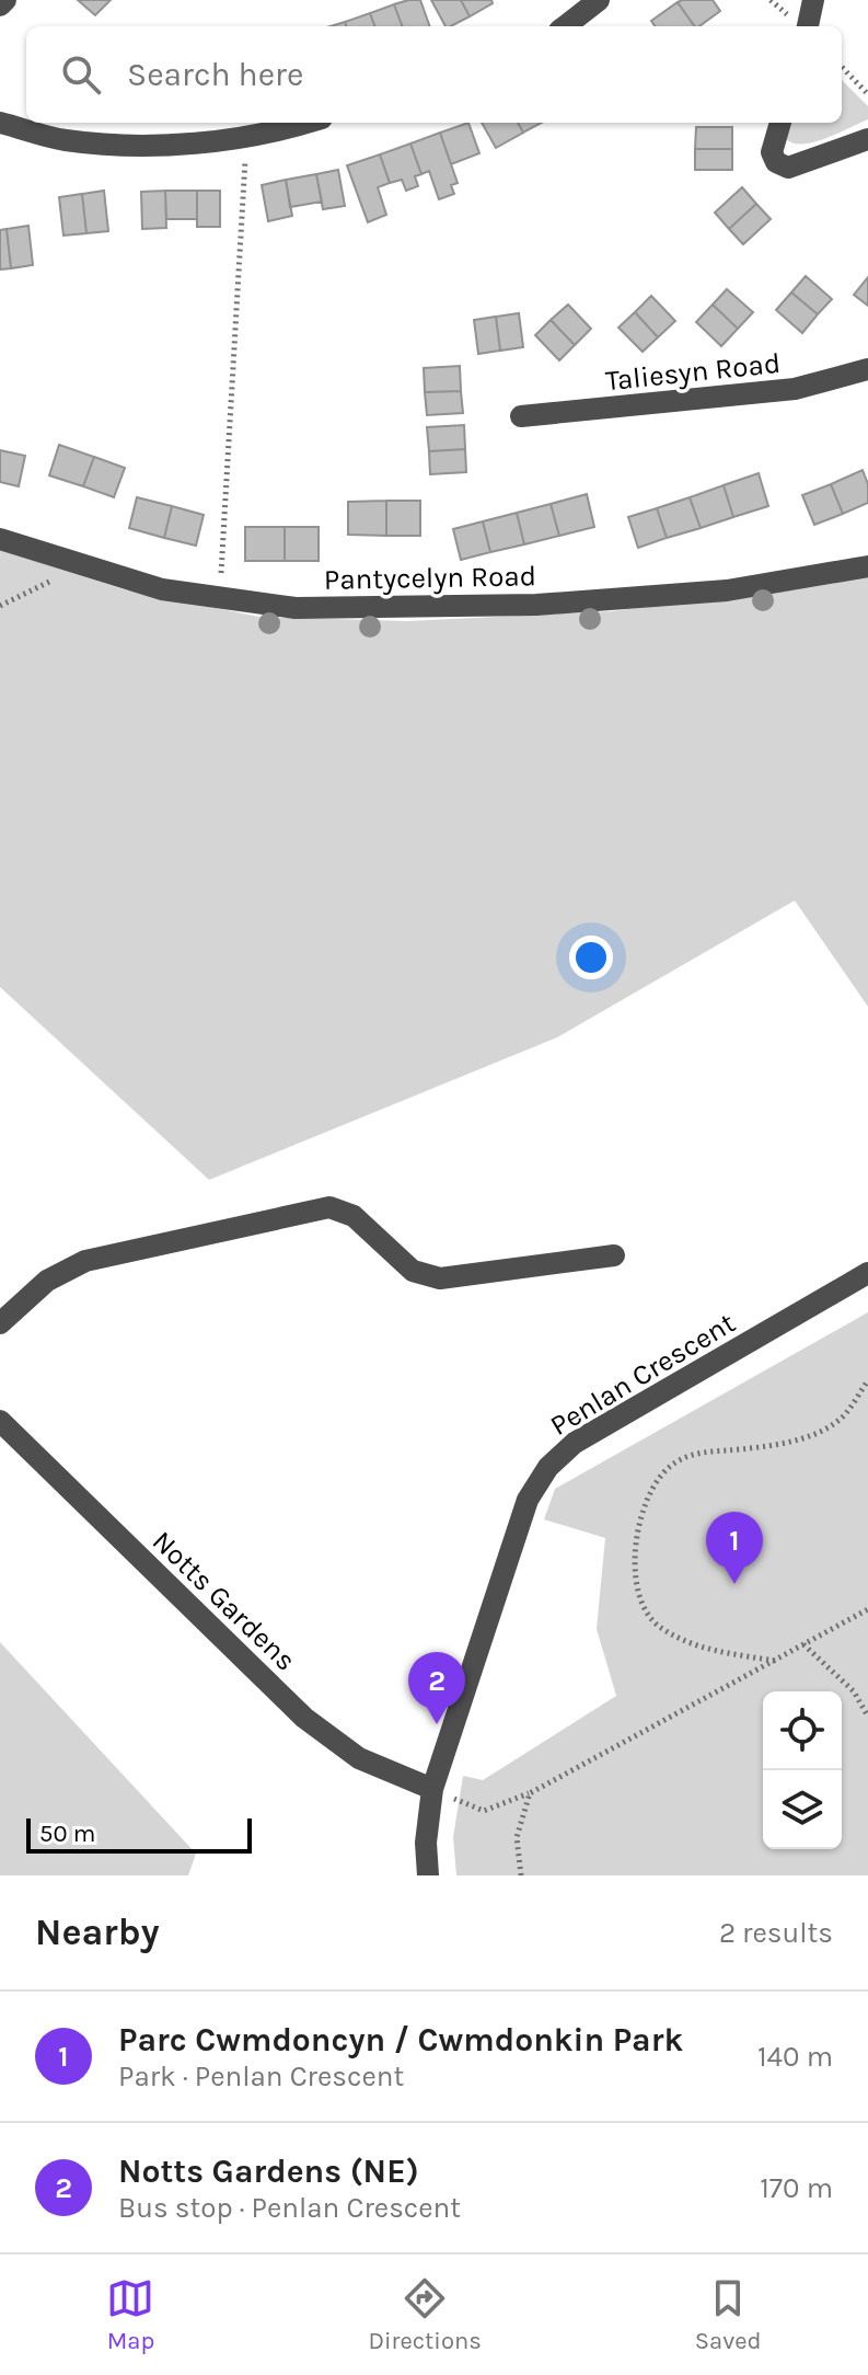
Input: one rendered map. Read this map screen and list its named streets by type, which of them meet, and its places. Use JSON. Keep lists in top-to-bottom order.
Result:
{
  "streets": {
    "street": [
      "Taliesyn Road",
      "Pantycelyn Road",
      "Penlan Crescent",
      "Notts Gardens"
    ]
  },
  "crossings": [
    ["Penlan Crescent", "Notts Gardens"]
  ],
  "scale_bar": "50 m",
  "page": {
    "search": "Search here",
    "pins": ["1", "2"],
    "scale": "50 m",
    "heading": ["Nearby", "2 results"],
    "list": [
      {
        "mark": "1",
        "name": "Parc Cwmdoncyn / Cwmdonkin Park",
        "note": "Park · Penlan Crescent",
        "value": "140 m"
      },
      {
        "mark": "2",
        "name": "Notts Gardens (NE)",
        "note": "Bus stop · Penlan Crescent",
        "value": "170 m"
      }
    ],
    "nav": ["Map", "Directions", "Saved"]
  }
}
